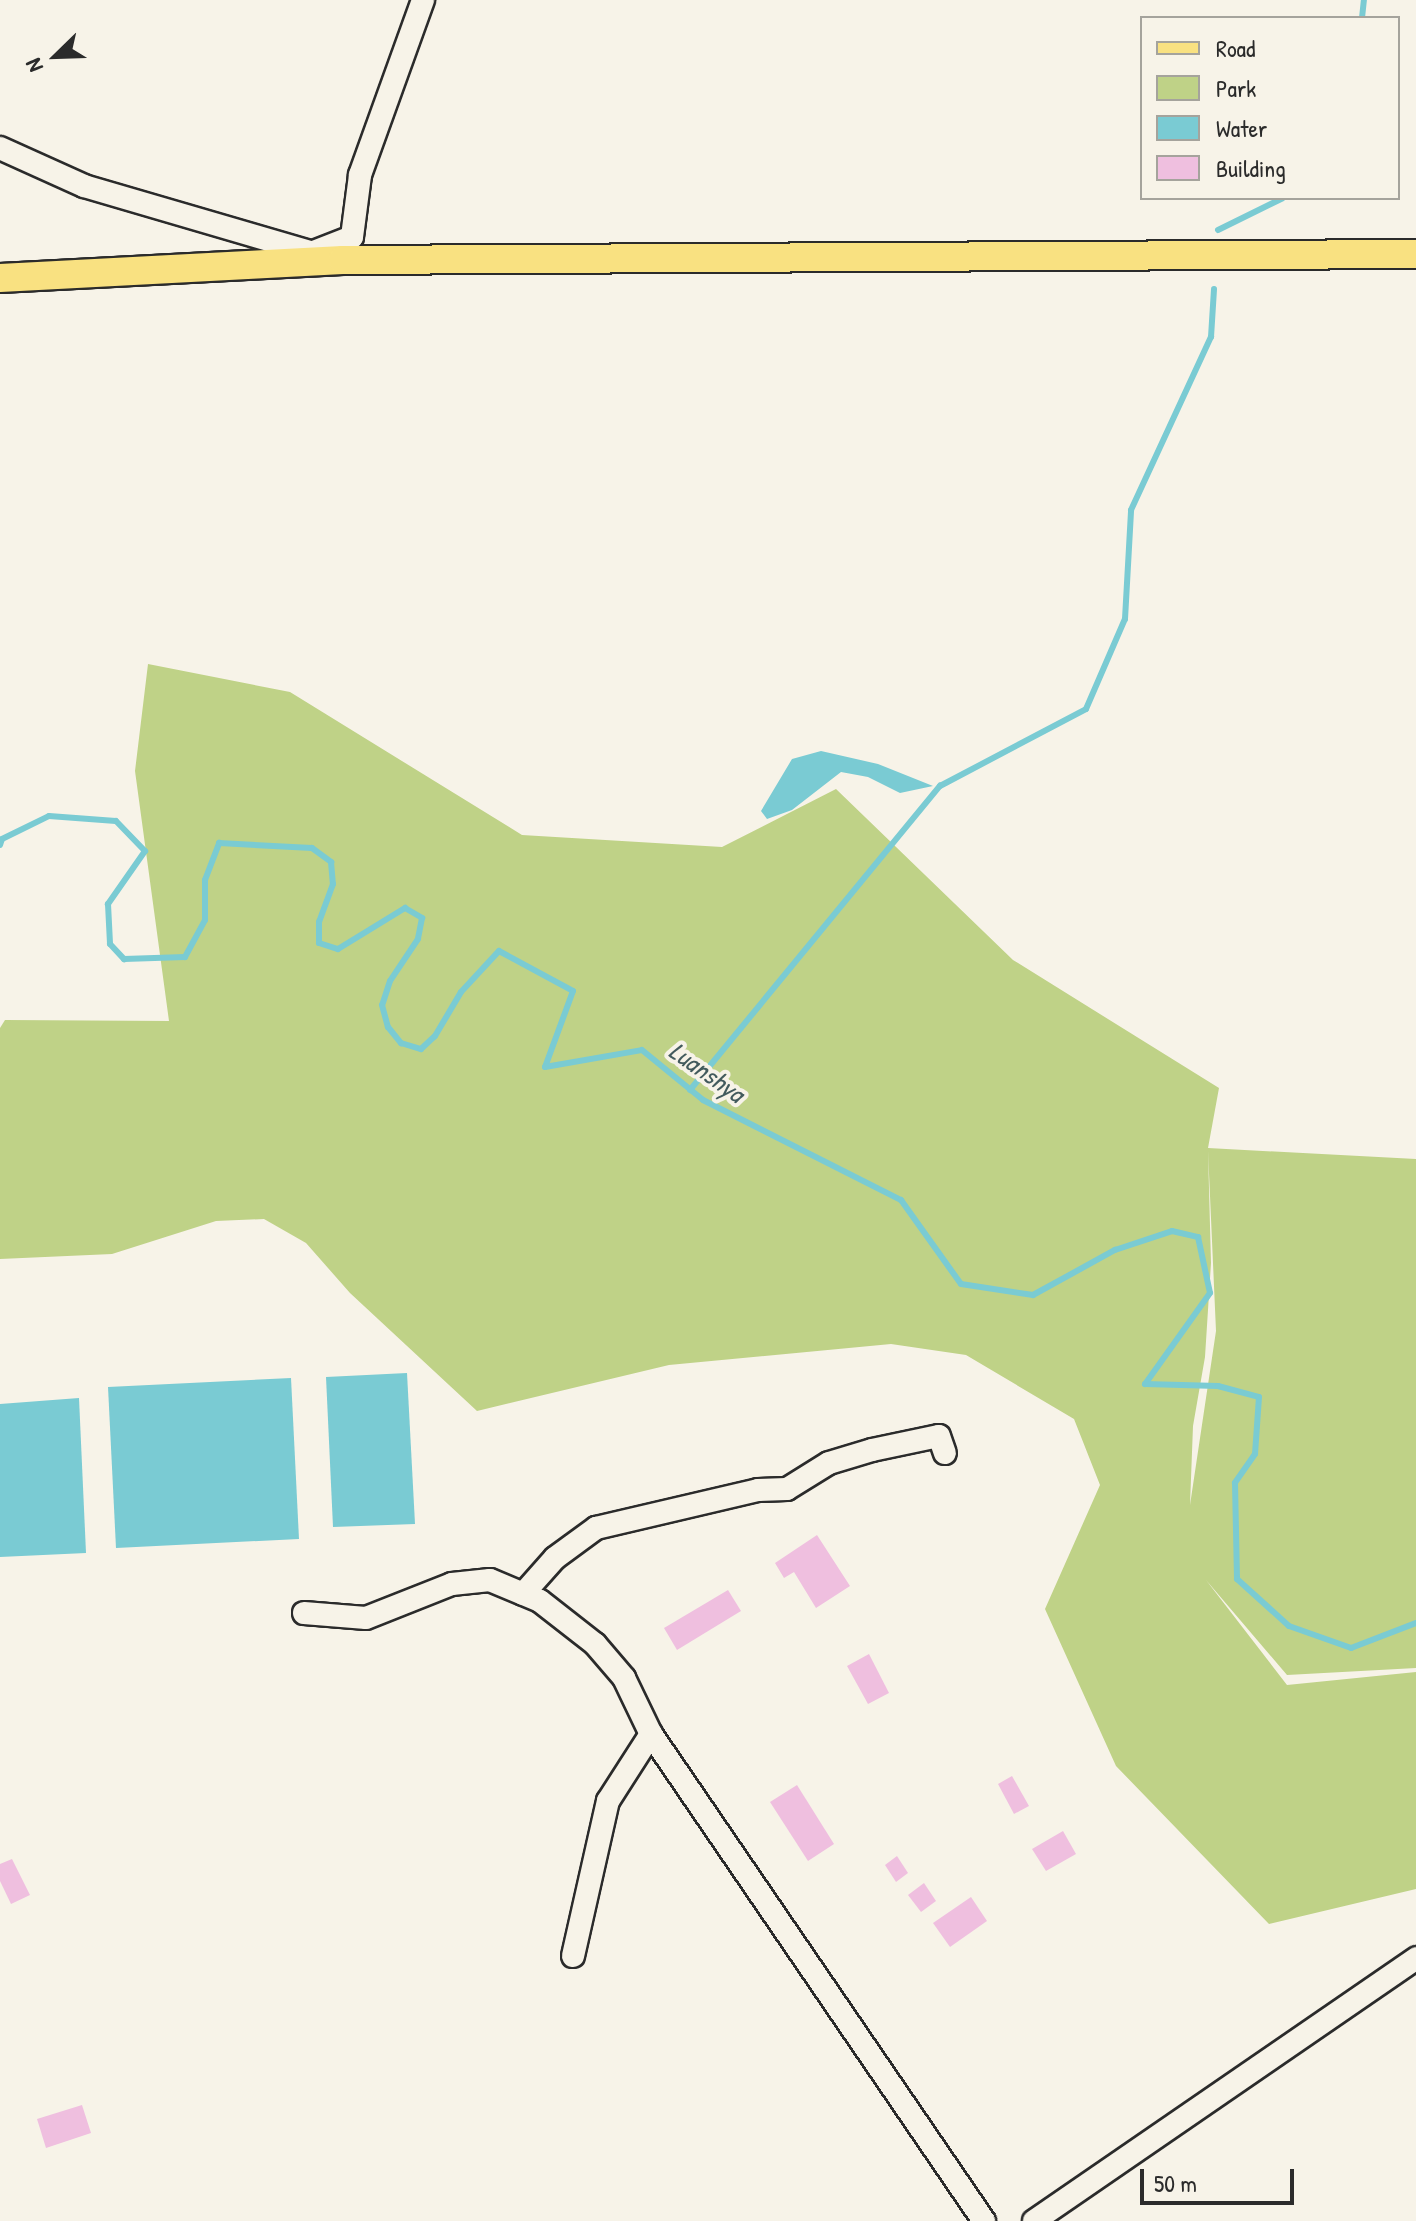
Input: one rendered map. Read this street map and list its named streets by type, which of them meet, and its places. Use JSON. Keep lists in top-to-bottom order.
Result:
{
  "water": ["Luanshya"],
  "legend": [
    "Road",
    "Park",
    "Water",
    "Building"
  ],
  "scale_bar": "50 m",
  "north": "bottom left"
}
